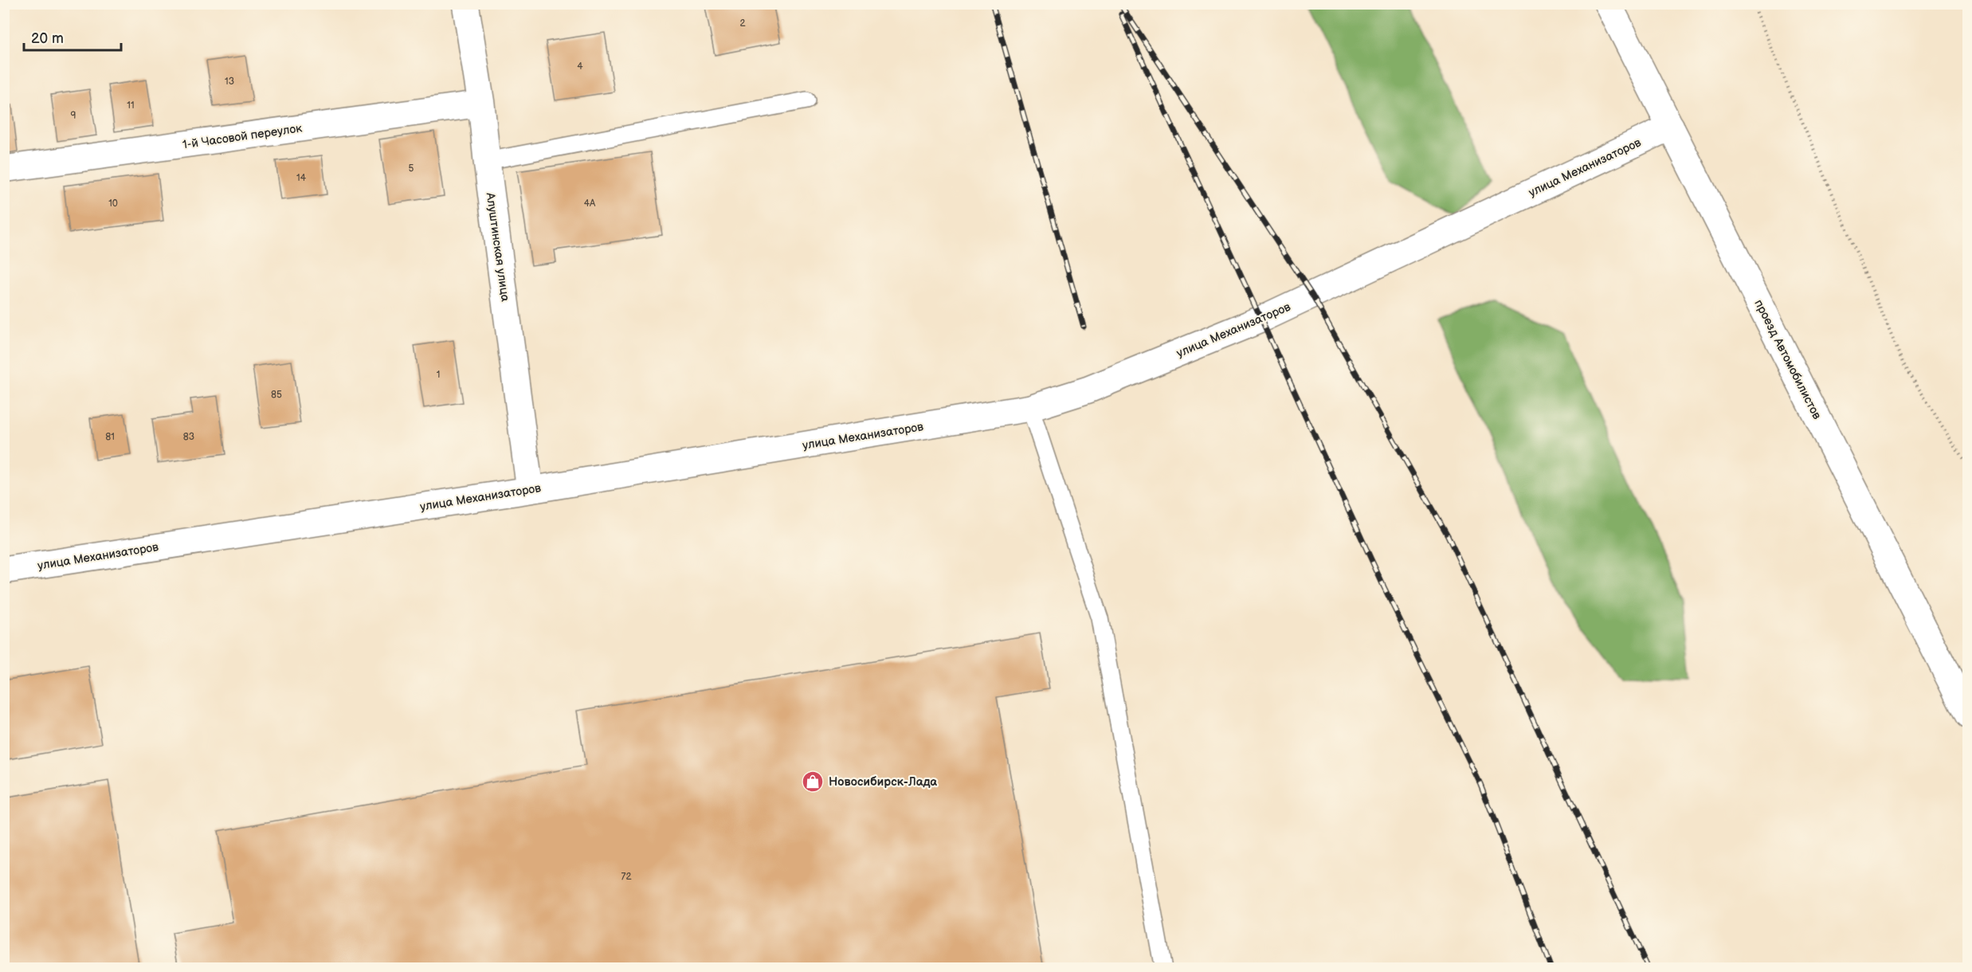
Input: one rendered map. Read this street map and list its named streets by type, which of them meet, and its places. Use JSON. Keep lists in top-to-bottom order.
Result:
{
  "streets": {
    "street": [
      "1-й Часовой переулок",
      "улица Механизаторов",
      "Алуштинская улица",
      "проезд Автомобилистов"
    ]
  },
  "crossings": [
    ["1-й Часовой переулок", "Алуштинская улица"],
    ["улица Механизаторов", "Алуштинская улица"],
    ["улица Механизаторов", "проезд Автомобилистов"]
  ],
  "places": {
    "shop": ["Новосибирск-Лада"]
  },
  "house_numbers": [
    "2",
    "4",
    "13",
    "11",
    "9",
    "5",
    "14",
    "10",
    "4А",
    "1",
    "85",
    "81",
    "83",
    "72"
  ],
  "scale_bar": "20 m"
}
